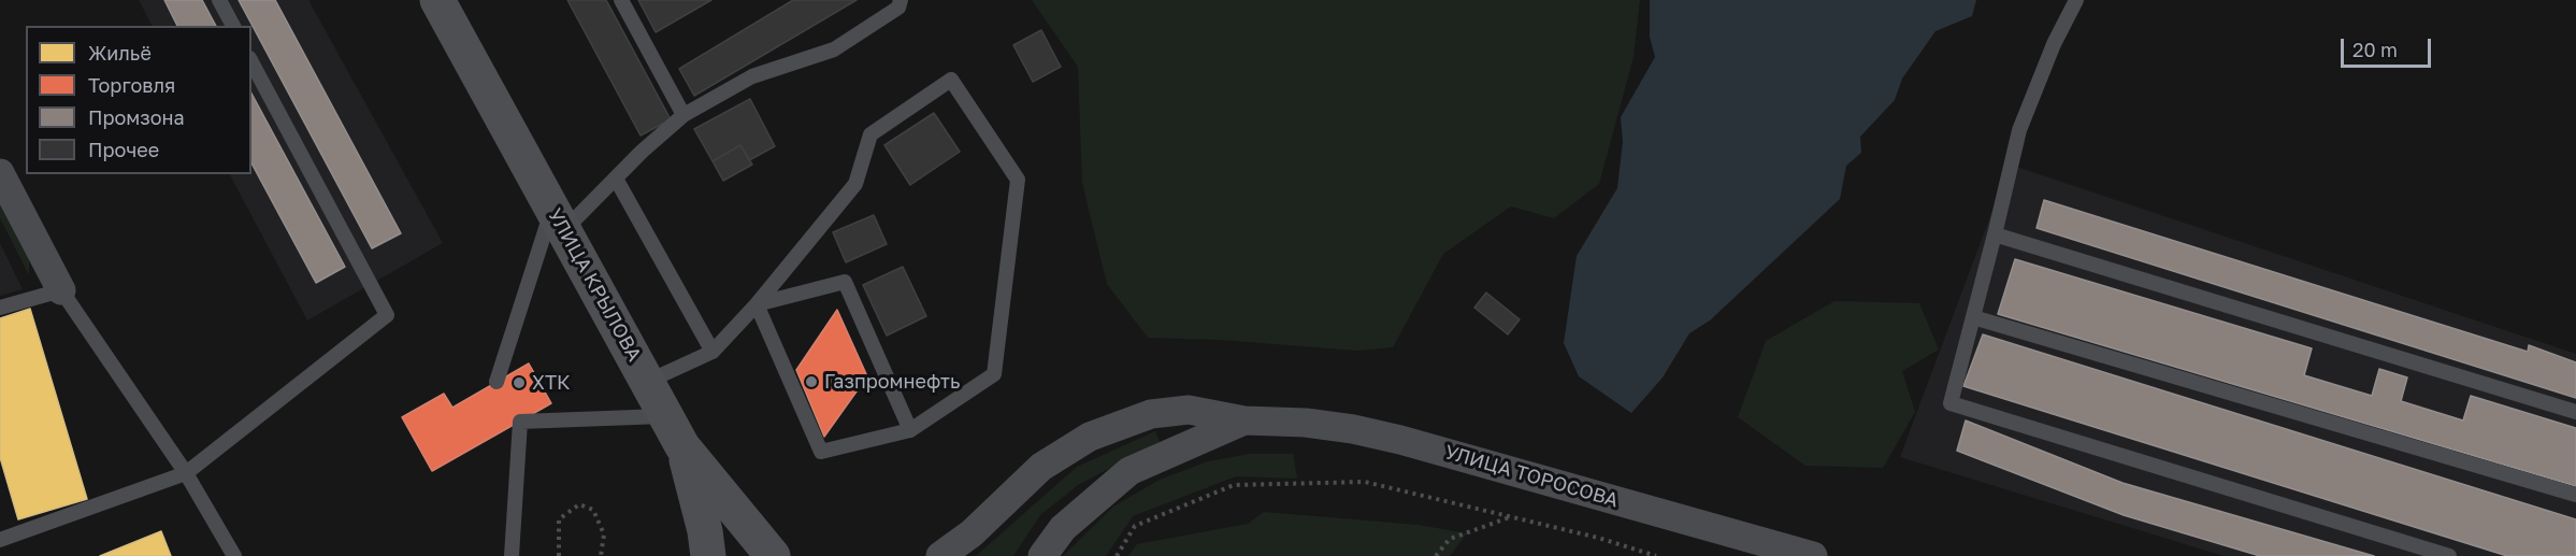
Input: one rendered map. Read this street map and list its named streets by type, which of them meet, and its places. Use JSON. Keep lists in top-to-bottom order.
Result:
{
  "streets": {
    "main road": ["УЛИЦА КРЫЛОВА"],
    "street": ["УЛИЦА ТОРОСОВА"]
  },
  "places": ["Газпромнефть", "ХТК"],
  "legend": [
    "Жильё",
    "Торговля",
    "Промзона",
    "Прочее"
  ],
  "scale_bar": "20 m"
}
